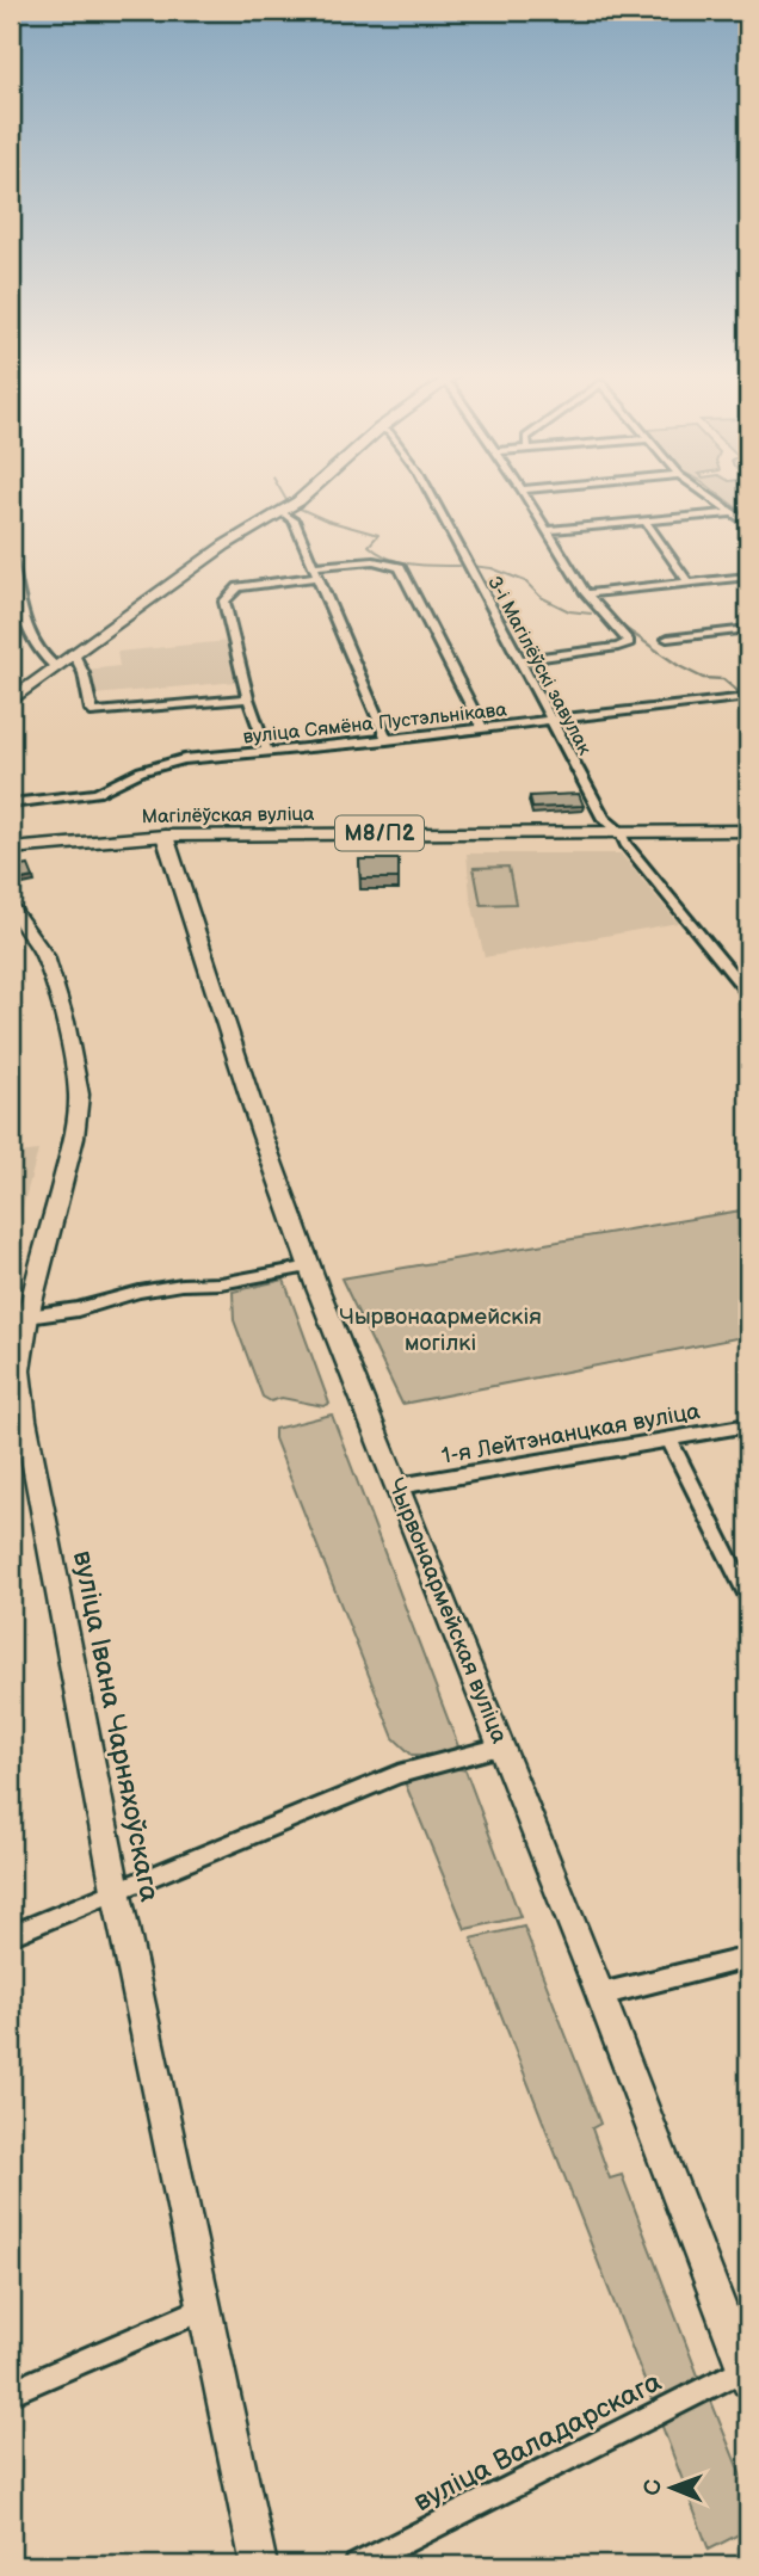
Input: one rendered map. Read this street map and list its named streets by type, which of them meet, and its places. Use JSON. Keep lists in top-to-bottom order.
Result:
{
  "streets": {
    "main road": [
      "Магілёўская вуліца",
      "М8/П2",
      "Чырвонаармейская вуліца",
      "вуліца Івана Чарняхоўскага"
    ],
    "street": [
      "3-і Магілёўскі завулак",
      "вуліца Сямёна Пустэльнікава",
      "1-я Лейтэнанцкая вуліца",
      "вуліца Валадарскага"
    ]
  },
  "crossings": [
    ["3-і Магілёўскі завулак", "вуліца Сямёна Пустэльнікава"],
    ["3-і Магілёўскі завулак", "Магілёўская вуліца"],
    ["Магілёўская вуліца", "Чырвонаармейская вуліца"],
    ["1-я Лейтэнанцкая вуліца", "Чырвонаармейская вуліца"],
    ["Чырвонаармейская вуліца", "вуліца Валадарскага"]
  ],
  "parks": ["Чырвонаармейскія могілкі"],
  "north": "left"
}
